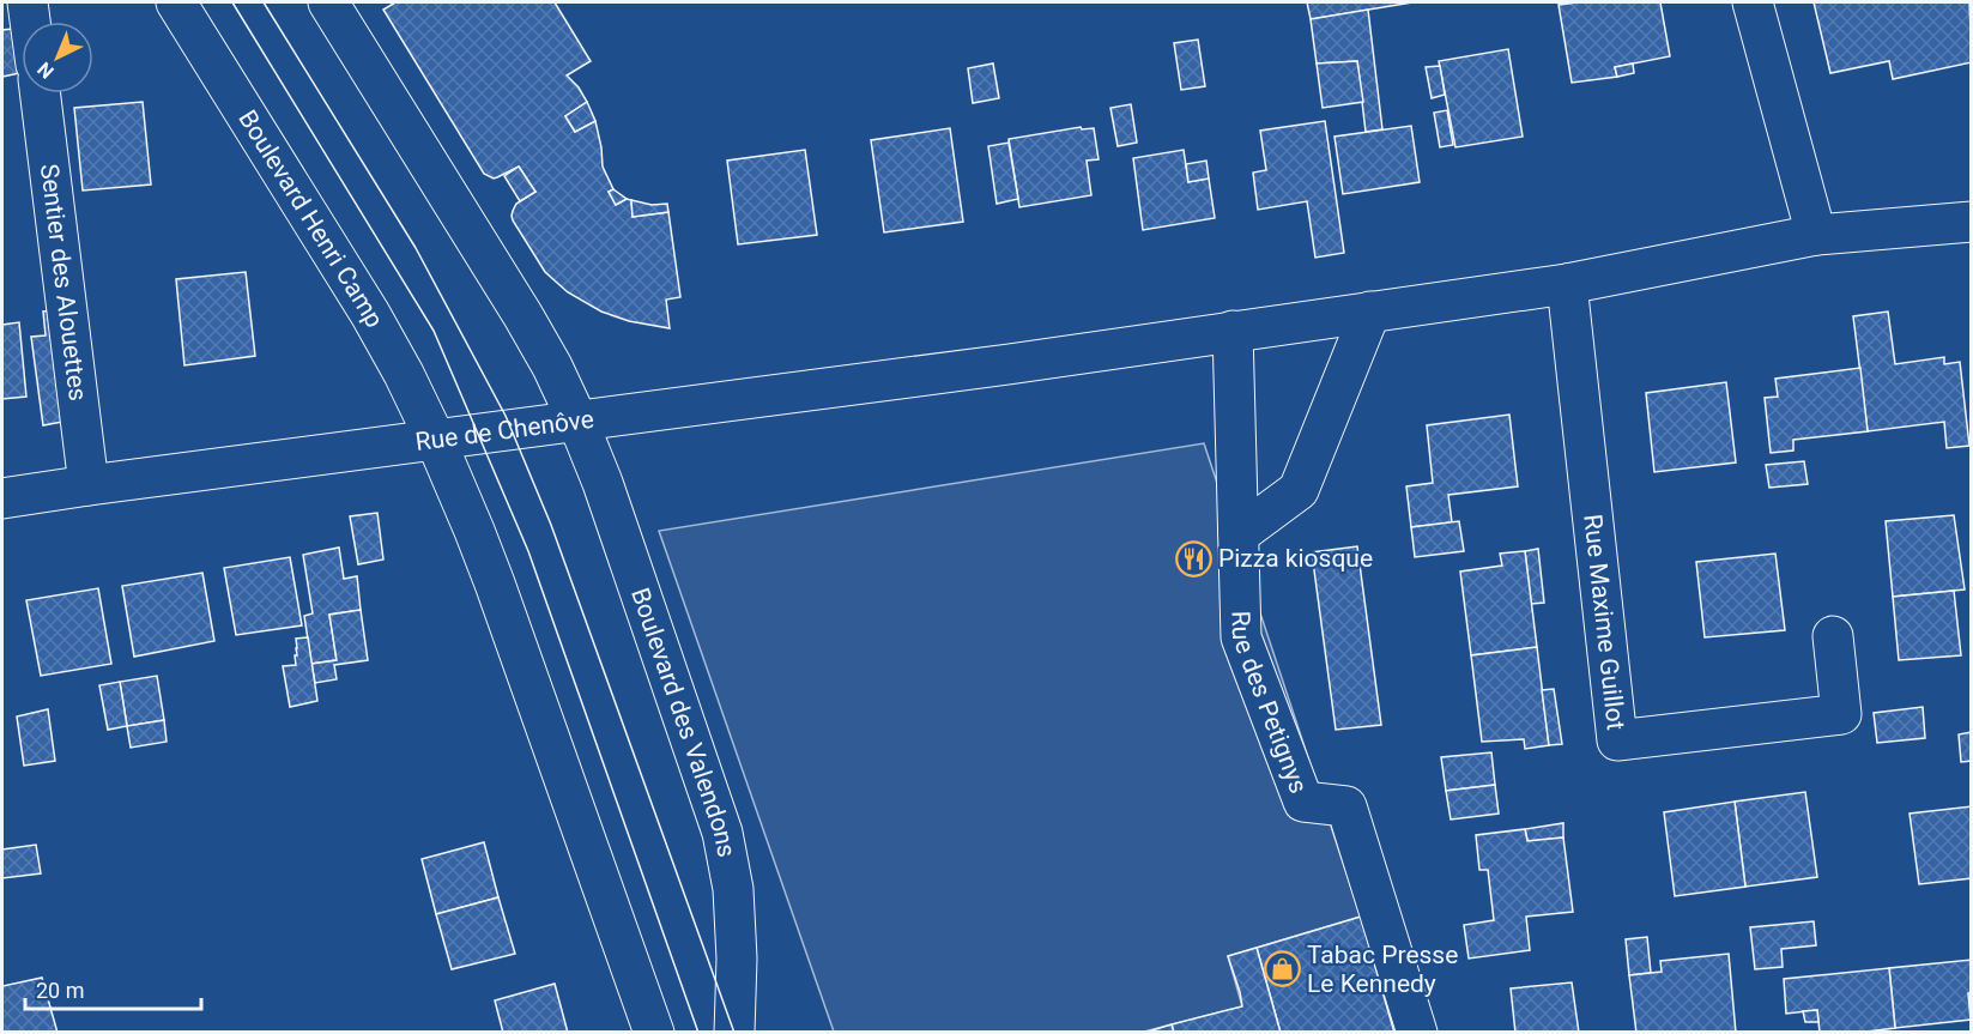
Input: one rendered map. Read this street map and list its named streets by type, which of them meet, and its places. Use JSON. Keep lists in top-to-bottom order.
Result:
{
  "streets": {
    "street": [
      "Boulevard Henri Camp",
      "Sentier des Alouettes",
      "Rue de Chenôve",
      "Rue Maxime Guillot",
      "Rue des Petignys",
      "Boulevard des Valendons"
    ]
  },
  "crossings": [
    ["Boulevard Henri Camp", "Rue de Chenôve"],
    ["Sentier des Alouettes", "Rue de Chenôve"],
    ["Rue de Chenôve", "Rue des Petignys"],
    ["Rue de Chenôve", "Boulevard des Valendons"]
  ],
  "places": {
    "restaurant": ["Pizza kiosque"],
    "shop": ["Tabac Presse Le Kennedy"]
  },
  "scale_bar": "20 m",
  "north": "bottom left"
}
